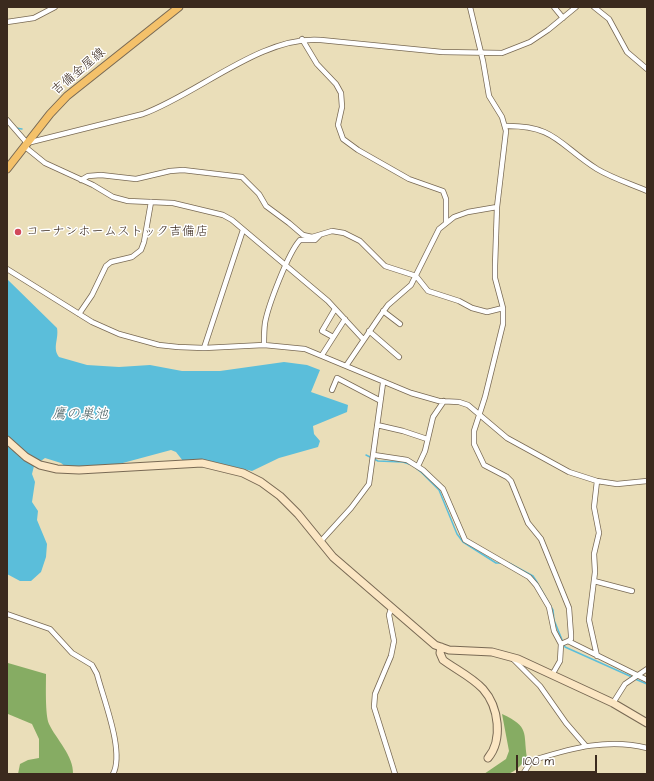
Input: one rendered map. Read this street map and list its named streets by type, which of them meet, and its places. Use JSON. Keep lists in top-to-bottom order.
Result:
{
  "streets": {
    "main road": ["吉備金屋線"]
  },
  "water": ["鷹の巣池"],
  "places": ["コーナンホームストック吉備店"],
  "scale_bar": "100 m"
}
